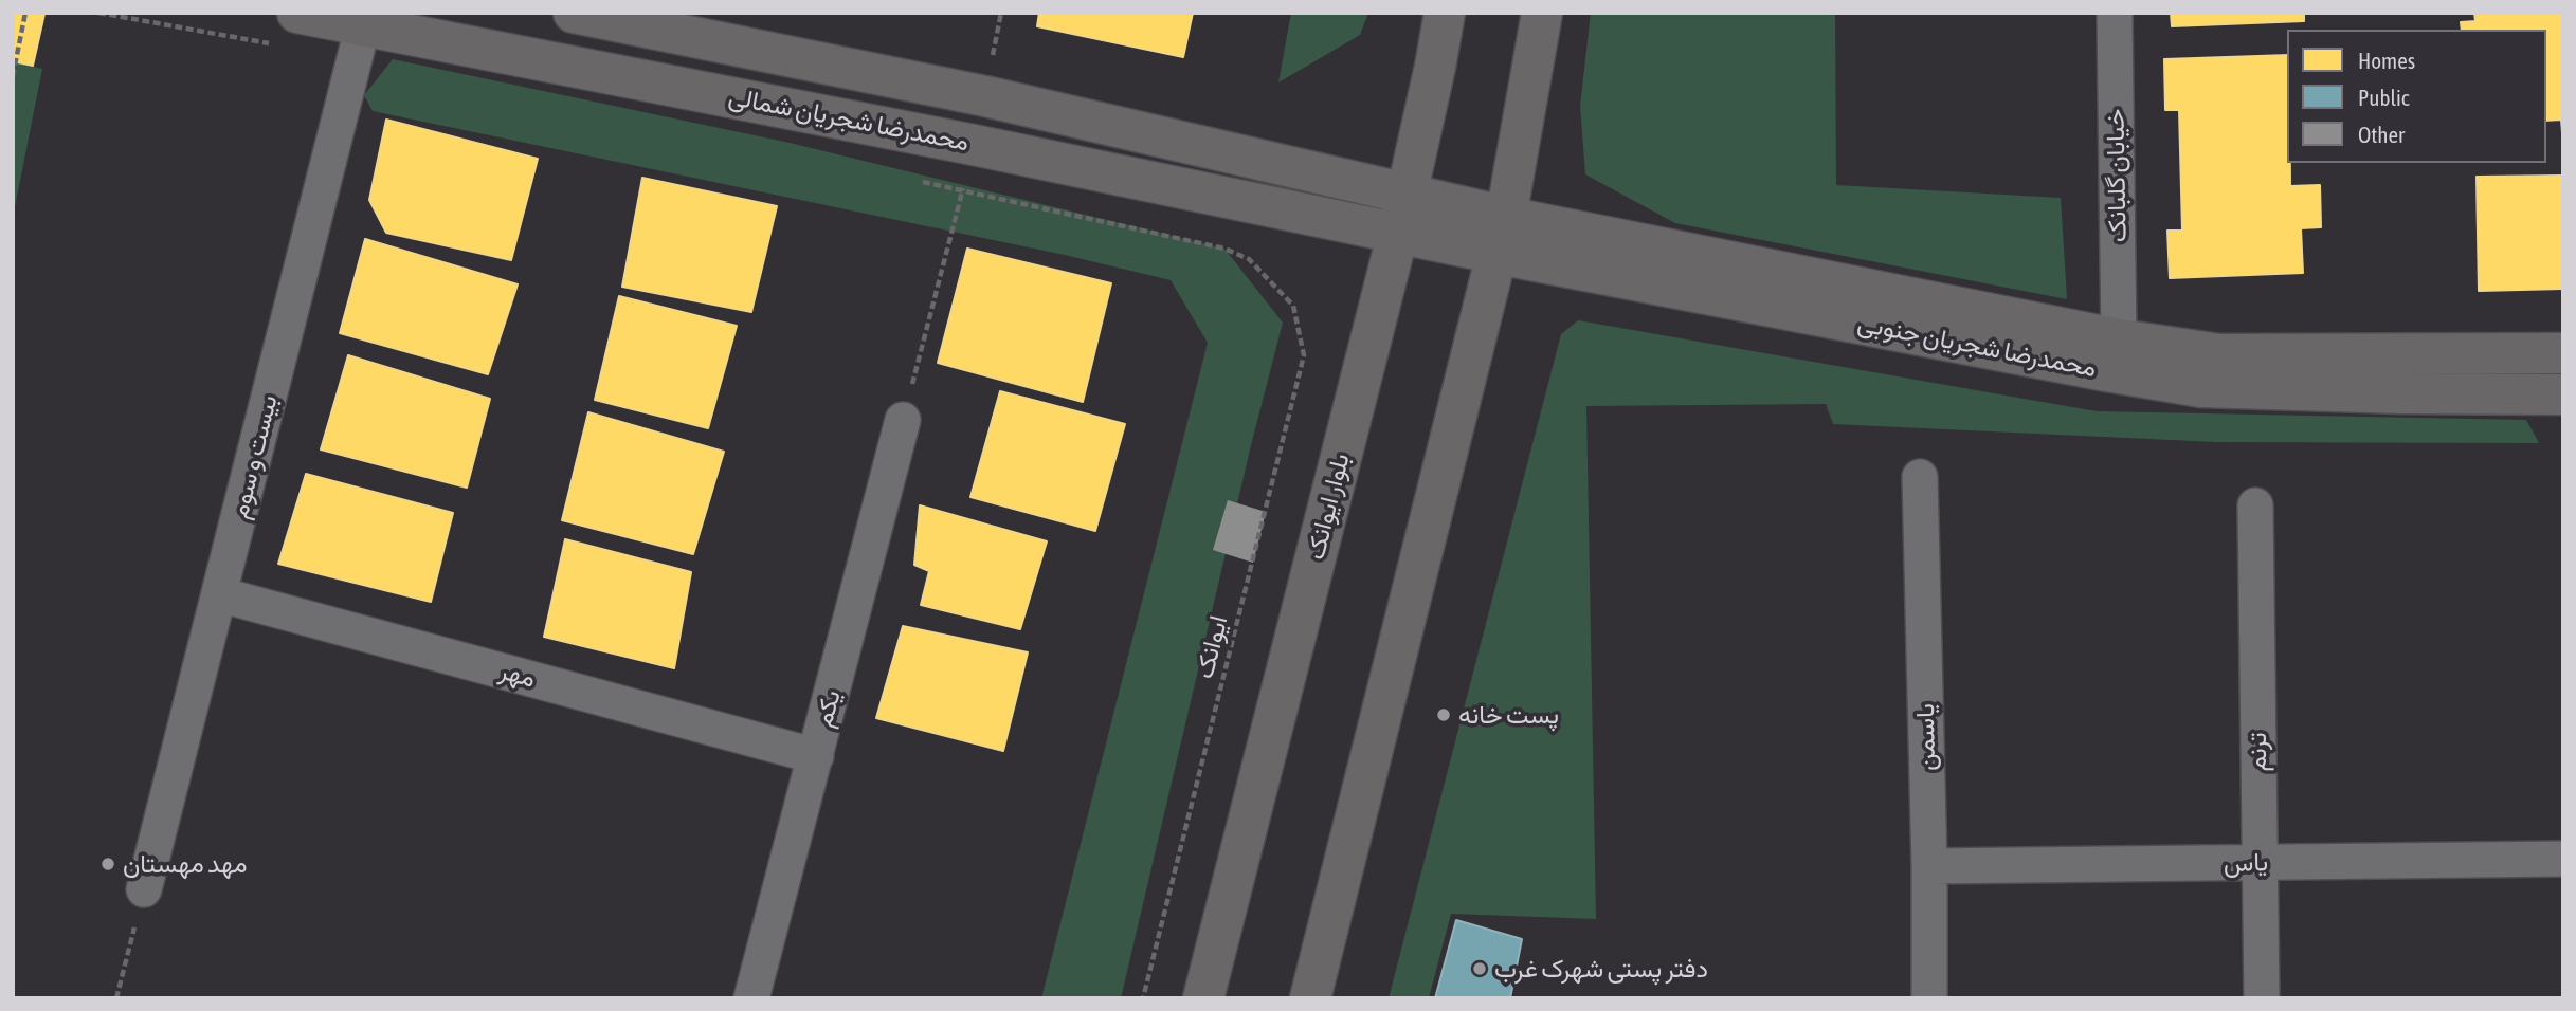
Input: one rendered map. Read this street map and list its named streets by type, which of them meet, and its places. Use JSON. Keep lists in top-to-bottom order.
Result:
{
  "streets": {
    "street": [
      "محمدرضا شجریان شمالی",
      "خیابان گلبانک",
      "محمدرضا شجریان جنوبی",
      "بیست و سوم",
      "بلوار ایوانک",
      "مهر",
      "یکم",
      "یاسمن",
      "ترنم",
      "یاس"
    ],
    "path": ["ایوانک"]
  },
  "crossings": [
    ["محمدرضا شجریان شمالی", "بیست و سوم"],
    ["محمدرضا شجریان شمالی", "بلوار ایوانک"],
    ["خیابان گلبانک", "محمدرضا شجریان جنوبی"],
    ["بیست و سوم", "مهر"],
    ["مهر", "یکم"],
    ["یاسمن", "یاس"],
    ["ترنم", "یاس"]
  ],
  "places": ["پست خانه", "مهد مهستان", "دفتر پستی شهرک غرب"],
  "legend": ["Homes", "Public", "Other"]
}
